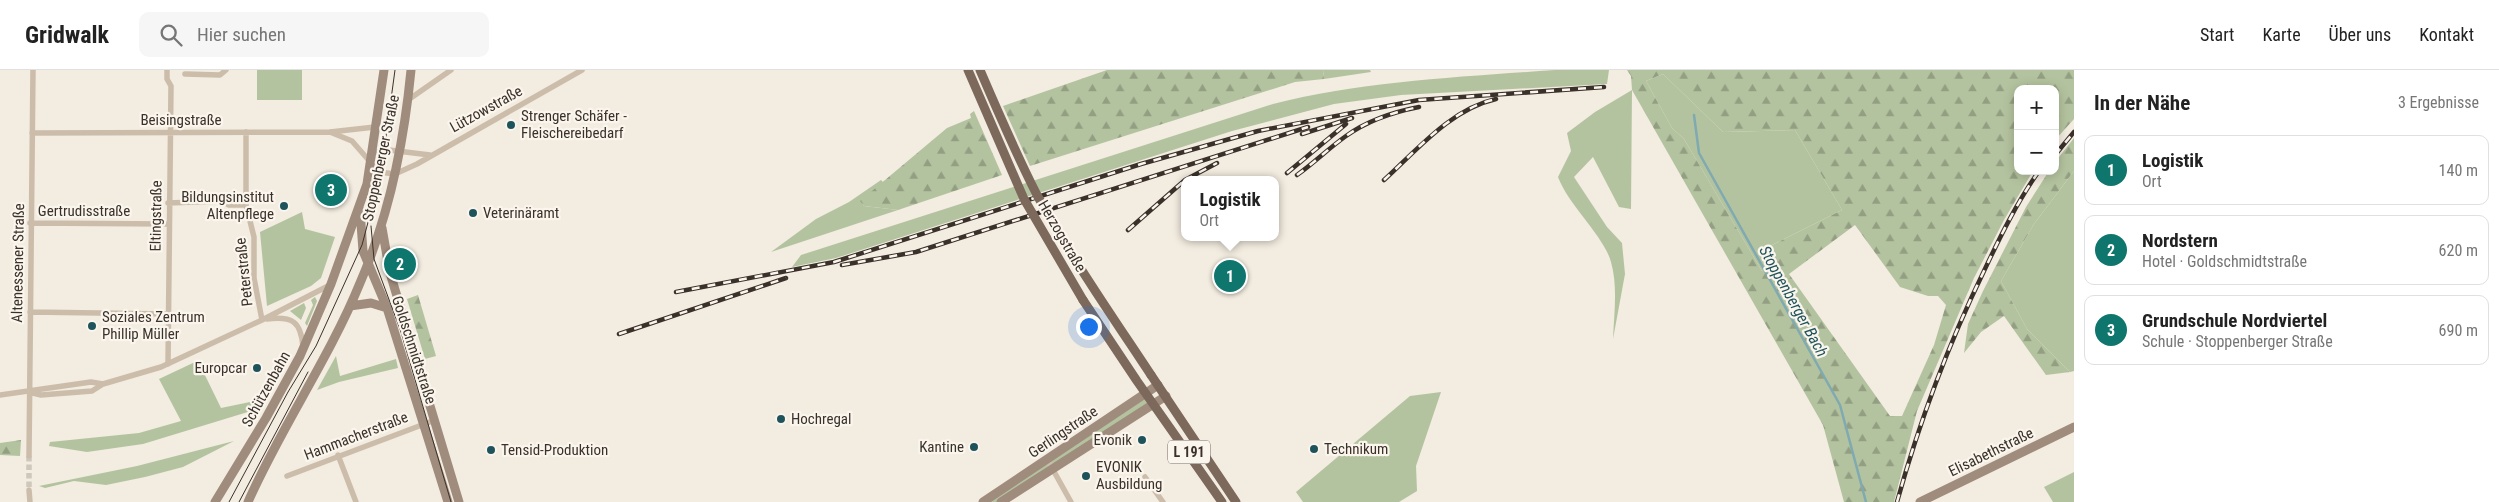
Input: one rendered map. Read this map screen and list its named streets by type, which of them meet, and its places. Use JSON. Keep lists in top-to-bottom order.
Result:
{
  "streets": {
    "main road": [
      "Stoppenberger Straße",
      "Herzogstraße",
      "Goldschmidtstraße",
      "Schützenbahn",
      "Gerlingstraße",
      "L 191",
      "Elisabethstraße"
    ],
    "street": [
      "Lützowstraße",
      "Beisingstraße",
      "Gertrudisstraße",
      "Eltingstraße",
      "Altenessener Straße",
      "Peterstraße",
      "Hammacherstraße"
    ]
  },
  "crossings": [
    ["Lützowstraße", "Stoppenberger Straße"],
    ["Beisingstraße", "Stoppenberger Straße"],
    ["Beisingstraße", "Eltingstraße"],
    ["Beisingstraße", "Altenessener Straße"],
    ["Beisingstraße", "Peterstraße"],
    ["Stoppenberger Straße", "Goldschmidtstraße"],
    ["Stoppenberger Straße", "Schützenbahn"],
    ["Gertrudisstraße", "Eltingstraße"],
    ["Gertrudisstraße", "Altenessener Straße"],
    ["Herzogstraße", "Gerlingstraße"],
    ["Herzogstraße", "L 191"],
    ["Goldschmidtstraße", "Hammacherstraße"],
    ["Gerlingstraße", "L 191"]
  ],
  "water": ["Stoppenberger Bach"],
  "places": [
    "Strenger Schäfer - Fleischereibedarf",
    "Bildungsinstitut Altenpflege",
    "Veterinäramt",
    "Soziales Zentrum Phillip Müller",
    "Europcar",
    "Hochregal",
    "Evonik",
    "Kantine",
    "Technikum",
    "Tensid-Produktion",
    "EVONIK Ausbildung"
  ],
  "page": {
    "header": "Gridwalk",
    "search": "Hier suchen",
    "nav": [
      "Start",
      "Karte",
      "Über uns",
      "Kontakt"
    ],
    "heading": ["In der Nähe", "3 Ergebnisse"],
    "map_buttons": ["+", "−"],
    "list": [
      {
        "mark": "1",
        "name": "Logistik",
        "note": "Ort",
        "value": "140 m"
      },
      {
        "mark": "2",
        "name": "Nordstern",
        "note": "Hotel · Goldschmidtstraße",
        "value": "620 m"
      },
      {
        "mark": "3",
        "name": "Grundschule Nordviertel",
        "note": "Schule · Stoppenberger Straße",
        "value": "690 m"
      }
    ],
    "pins": ["3", "2", "1"],
    "popup": ["Logistik", "Ort"]
  }
}
